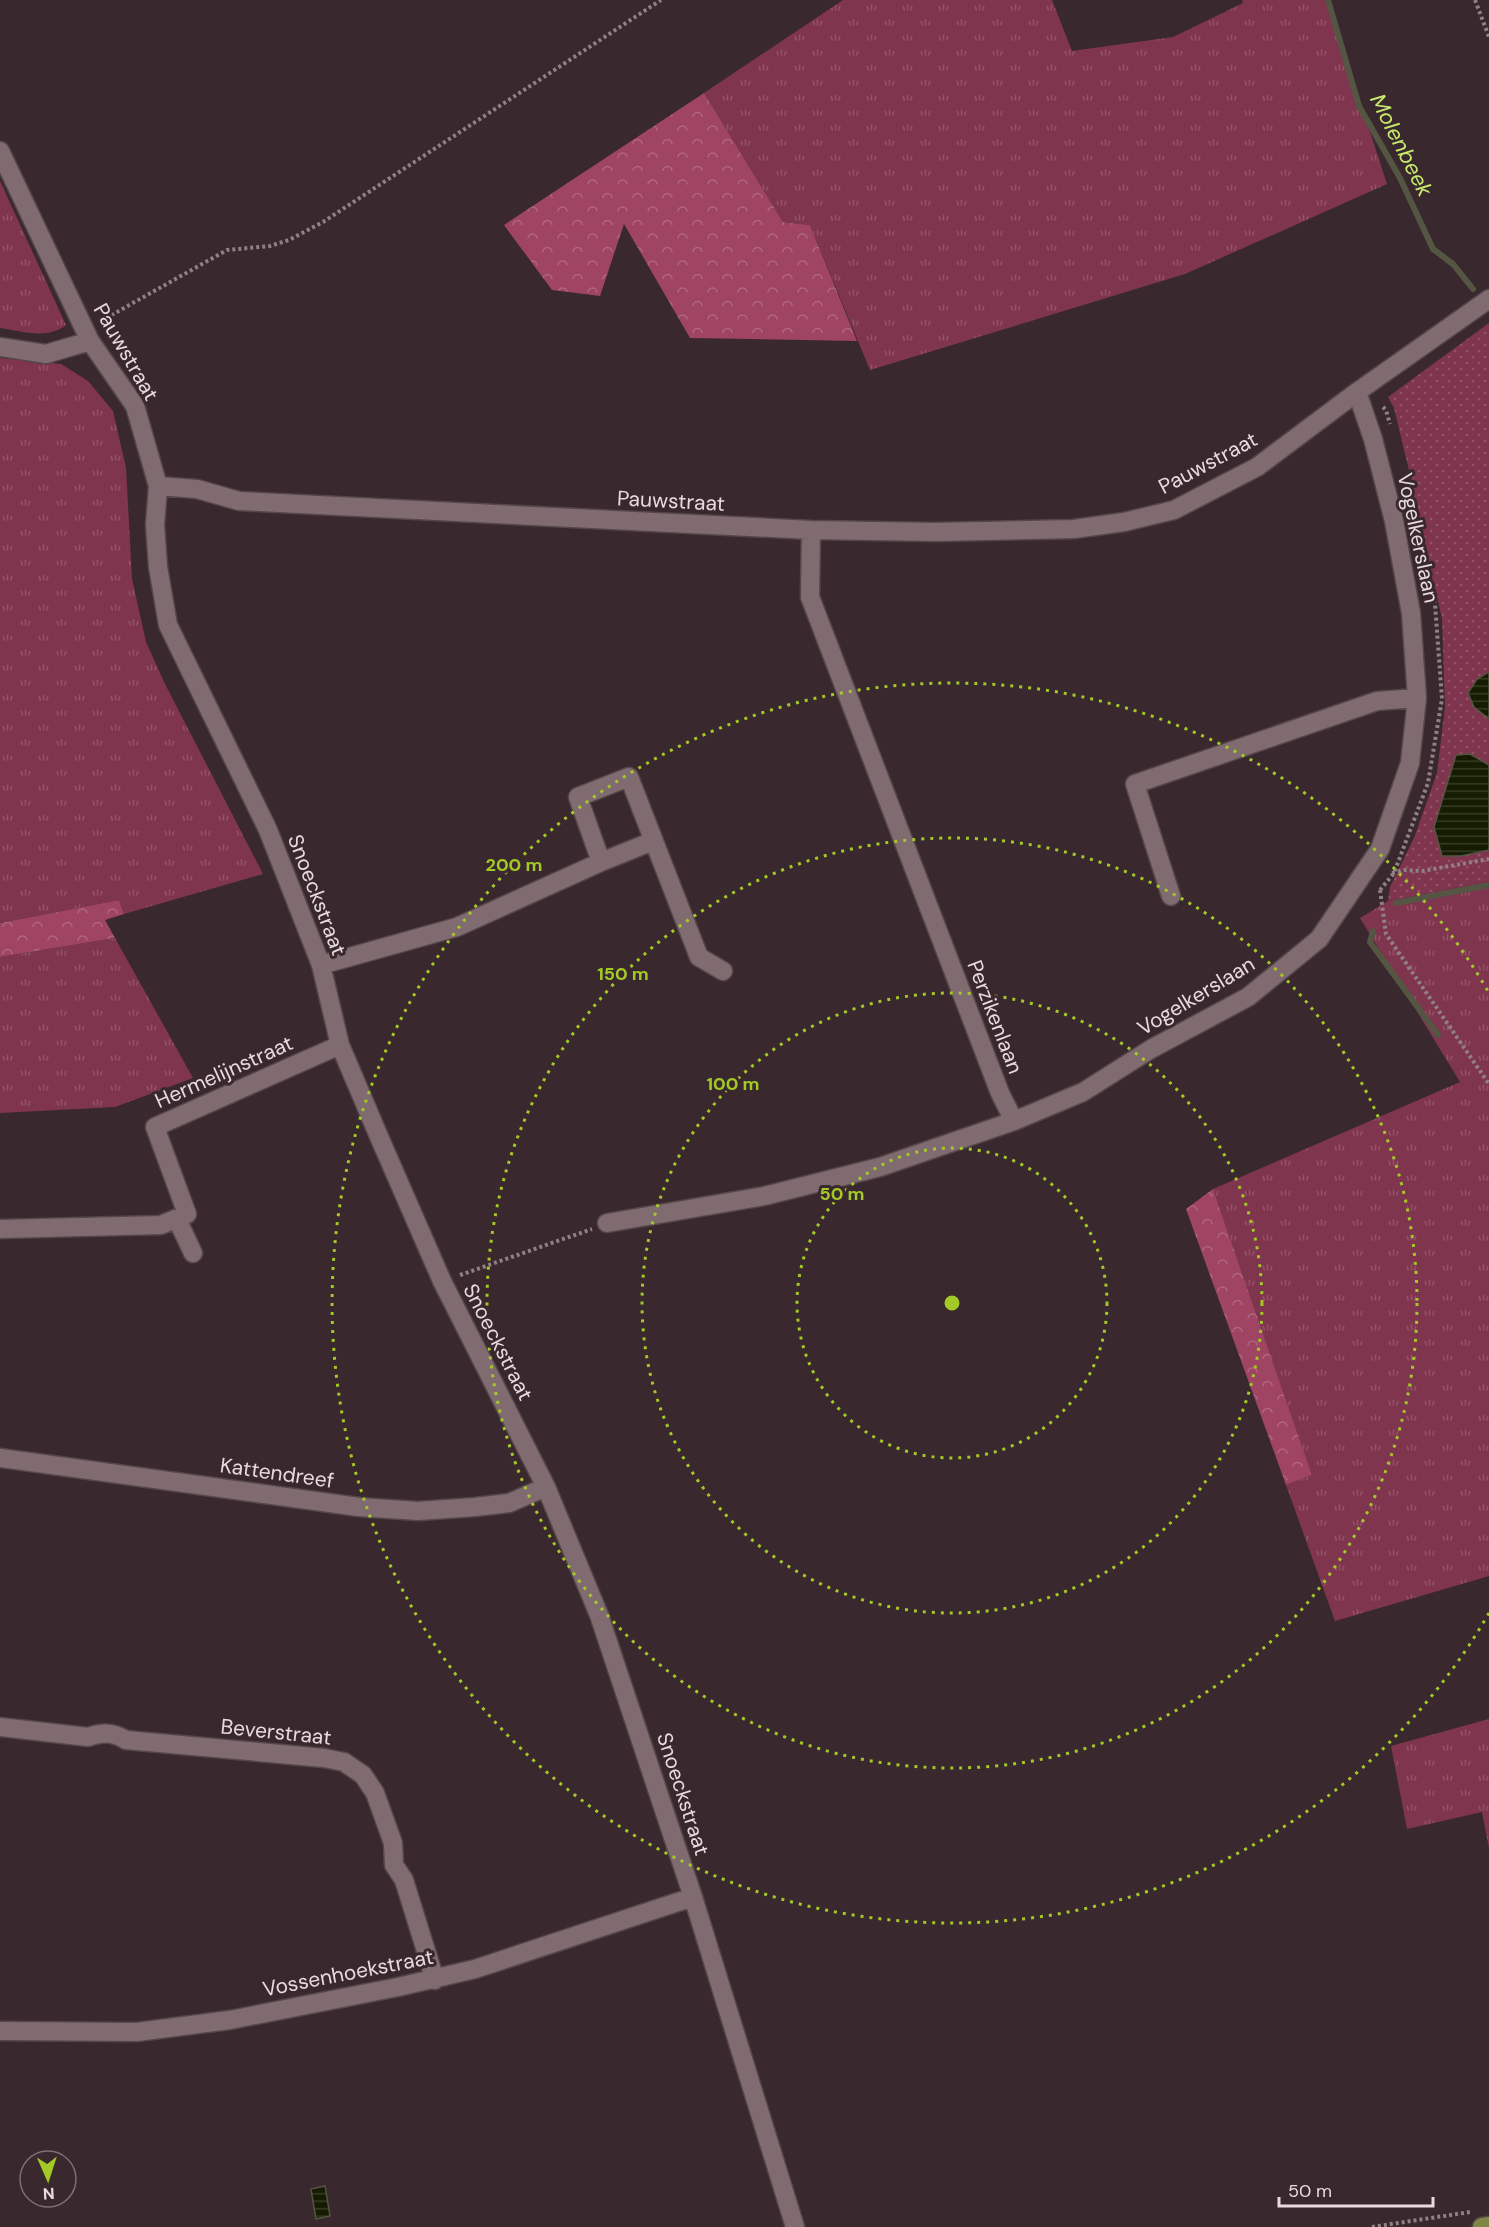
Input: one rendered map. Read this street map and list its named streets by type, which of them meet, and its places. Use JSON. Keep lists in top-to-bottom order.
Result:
{
  "streets": {
    "street": [
      "Pauwstraat",
      "Vogelkerslaan",
      "Snoeckstraat",
      "Perzikenlaan",
      "Hermelijnstraat",
      "Kattendreef",
      "Beverstraat",
      "Vossenhoekstraat"
    ]
  },
  "crossings": [
    ["Pauwstraat", "Vogelkerslaan"],
    ["Pauwstraat", "Snoeckstraat"],
    ["Pauwstraat", "Perzikenlaan"],
    ["Vogelkerslaan", "Perzikenlaan"],
    ["Snoeckstraat", "Hermelijnstraat"],
    ["Snoeckstraat", "Kattendreef"],
    ["Snoeckstraat", "Vossenhoekstraat"],
    ["Beverstraat", "Vossenhoekstraat"]
  ],
  "water": ["Molenbeek"],
  "scale_bar": "50 m",
  "north": "bottom",
  "rings": [
    "200 m",
    "150 m",
    "100 m",
    "50 m"
  ]
}
